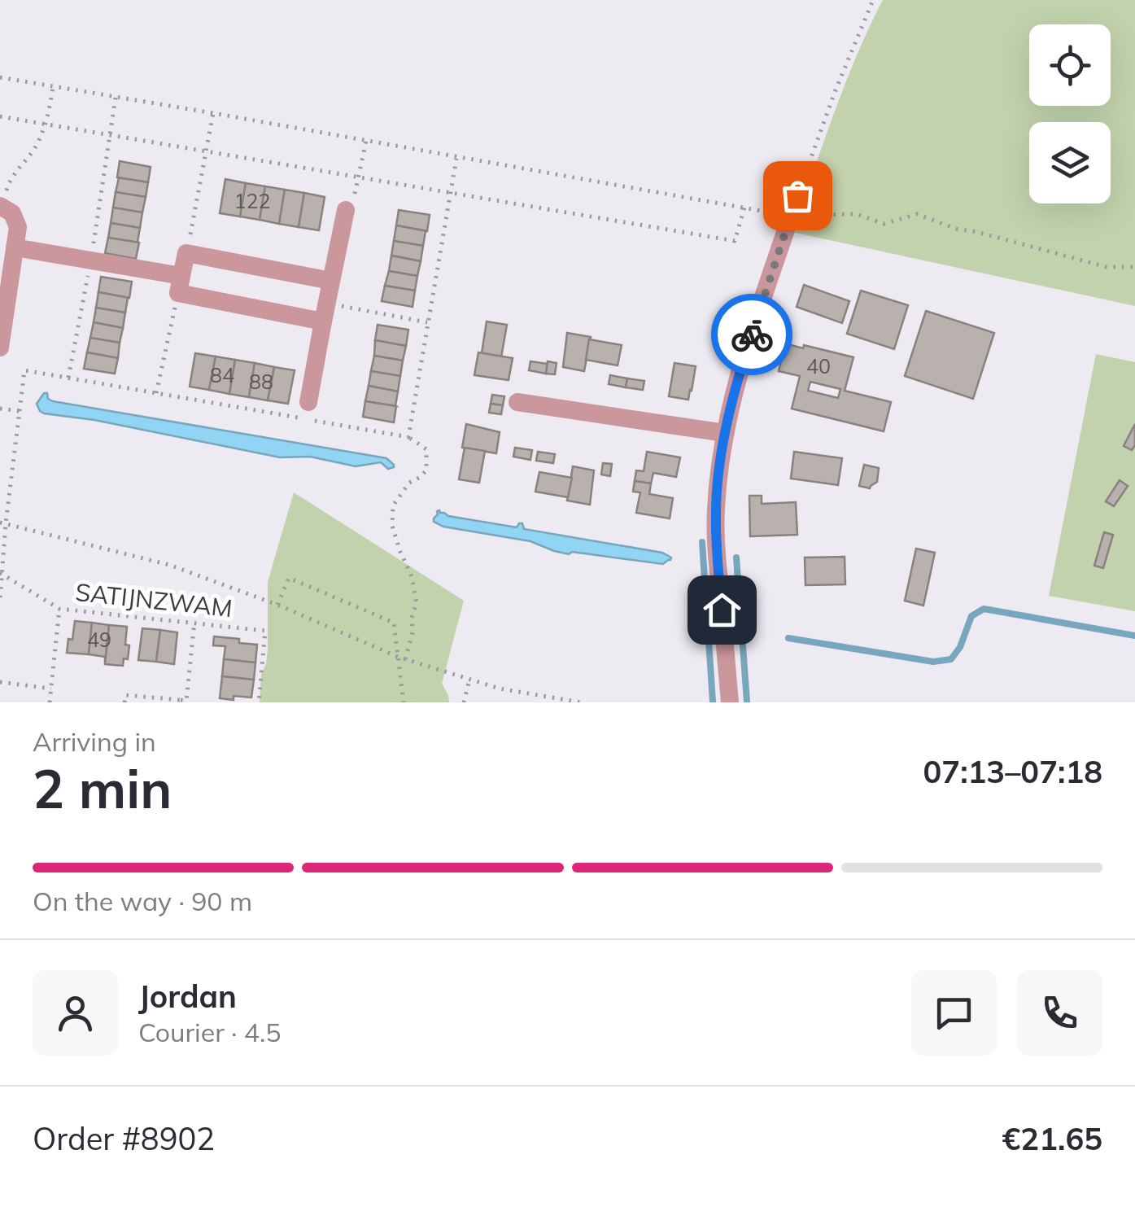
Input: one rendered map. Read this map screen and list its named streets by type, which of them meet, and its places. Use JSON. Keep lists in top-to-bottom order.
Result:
{
  "streets": {
    "path": ["SATIJNZWAM"]
  },
  "house_numbers": [
    "122",
    "40",
    "84",
    "88",
    "49"
  ],
  "page": {
    "heading": ["2 min", "Arriving in", "07:13–07:18"],
    "panel": [
      "Jordan",
      "Courier · 4.5",
      "Order #8902",
      "€21.65"
    ],
    "bar": "On the way · 90 m"
  }
}
